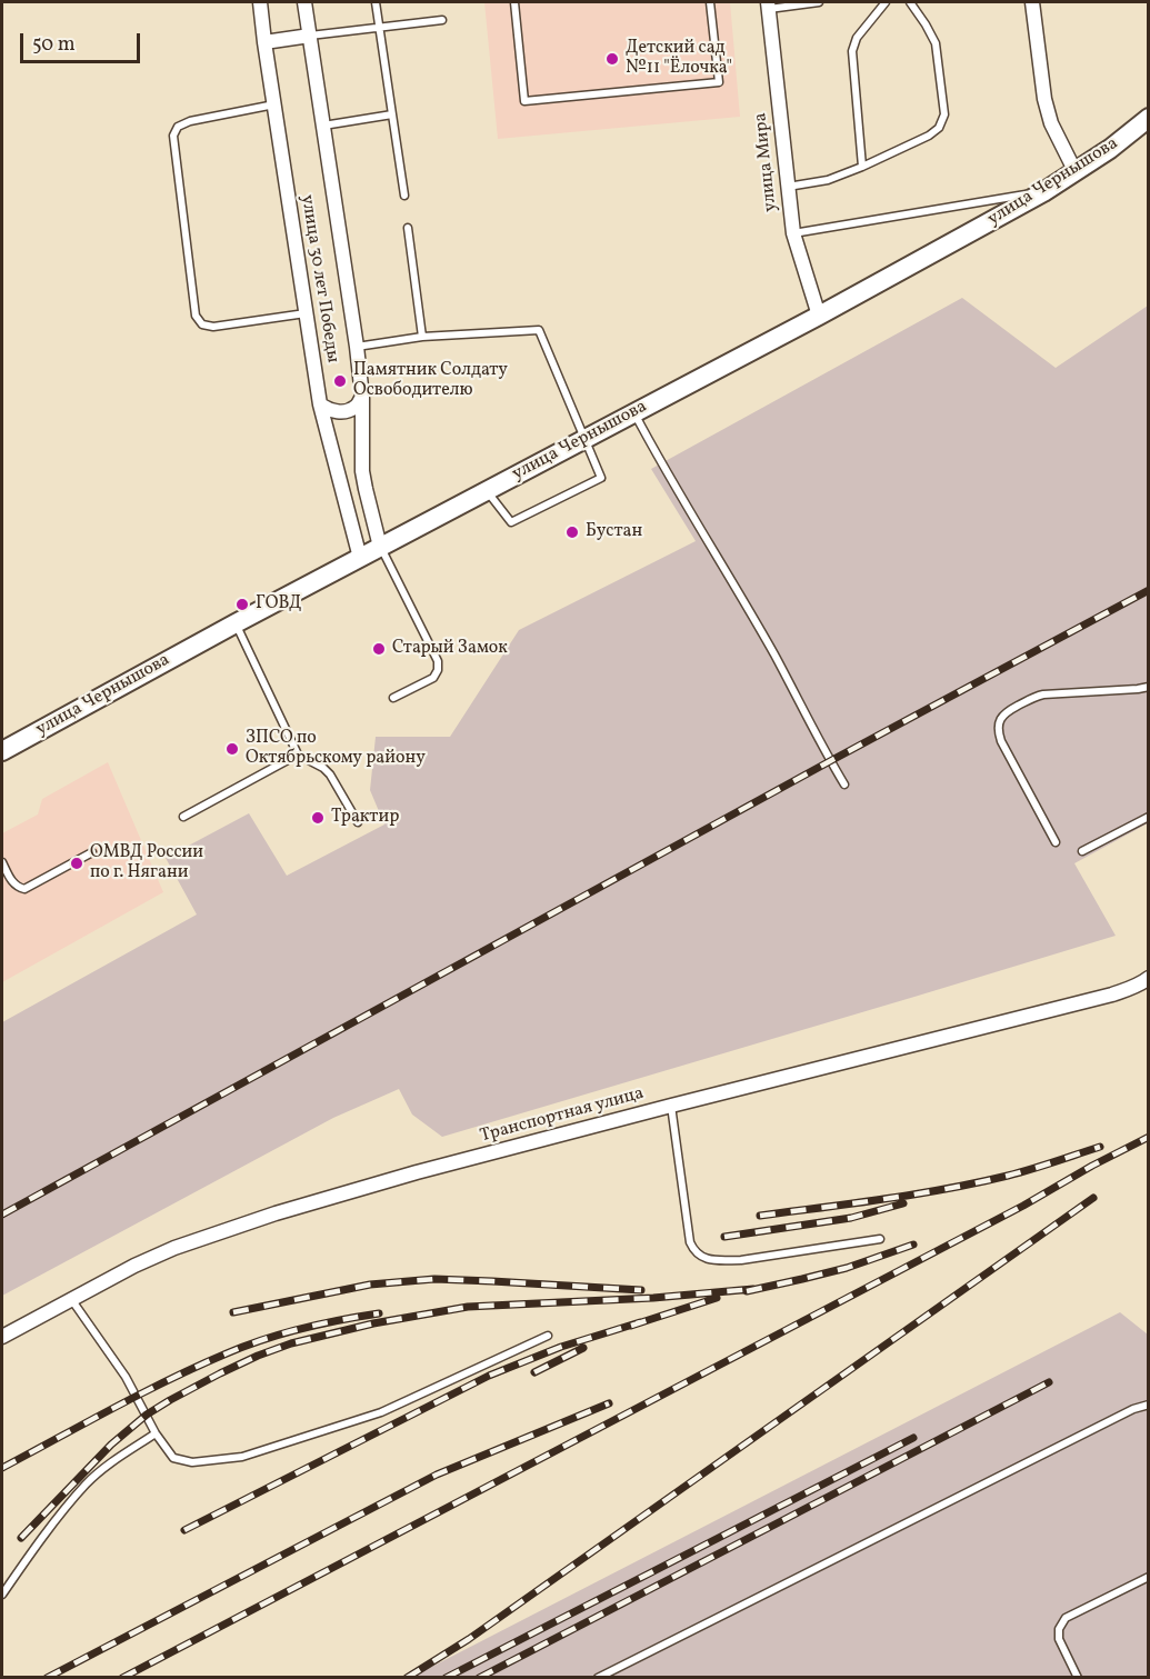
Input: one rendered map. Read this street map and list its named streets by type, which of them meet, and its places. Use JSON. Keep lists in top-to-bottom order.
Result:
{
  "streets": {
    "main road": ["улица Чернышова"],
    "street": ["улица Мира", "улица 30 лет Победы", "Транспортная улица"]
  },
  "crossings": [
    ["улица Мира", "улица Чернышова"],
    ["улица Чернышова", "улица 30 лет Победы"]
  ],
  "places": [
    "Детский сад №11 \"Ёлочка\"",
    "Памятник Солдату Освободителю",
    "Бустан",
    "ГОВД",
    "Старый Замок",
    "ЗПСО по Октябрьскому району",
    "Трактир",
    "ОМВД России по г. Нягани"
  ],
  "scale_bar": "50 m"
}
